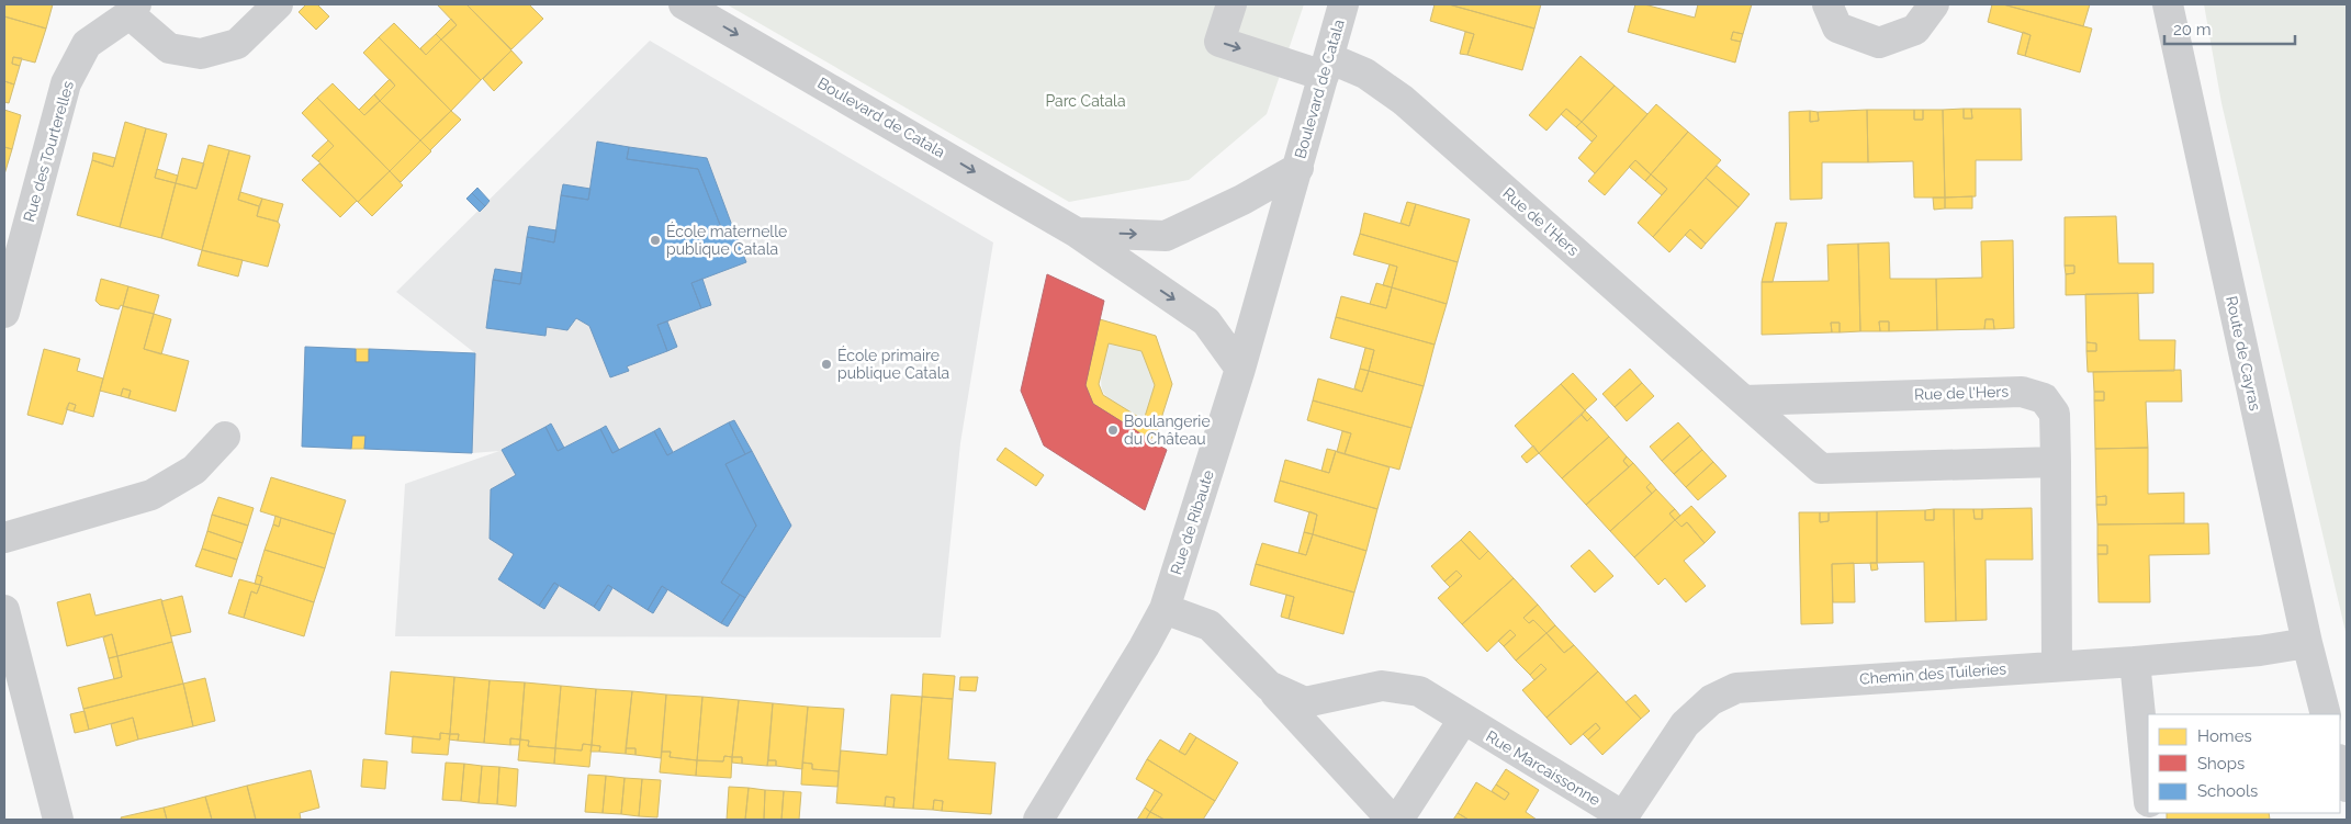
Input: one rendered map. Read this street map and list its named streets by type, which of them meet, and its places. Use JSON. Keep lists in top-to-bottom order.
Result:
{
  "streets": {
    "street": [
      "Boulevard de Catala",
      "Rue des Tourterelles",
      "Rue de l'Hers",
      "Route de Cayras",
      "Rue de Ribaute",
      "Chemin des Tuileries",
      "Rue Marcaissonne"
    ]
  },
  "crossings": [
    ["Boulevard de Catala", "Rue de l'Hers"],
    ["Boulevard de Catala", "Rue de Ribaute"],
    ["Rue de l'Hers", "Chemin des Tuileries"],
    ["Route de Cayras", "Chemin des Tuileries"],
    ["Rue de Ribaute", "Rue Marcaissonne"],
    ["Chemin des Tuileries", "Rue Marcaissonne"]
  ],
  "one_way": ["Boulevard de Catala"],
  "parks": ["Parc Catala"],
  "places": ["École maternelle publique Catala", "École primaire publique Catala", "Boulangerie du Château"],
  "legend": ["Homes", "Shops", "Schools"],
  "scale_bar": "20 m"
}
